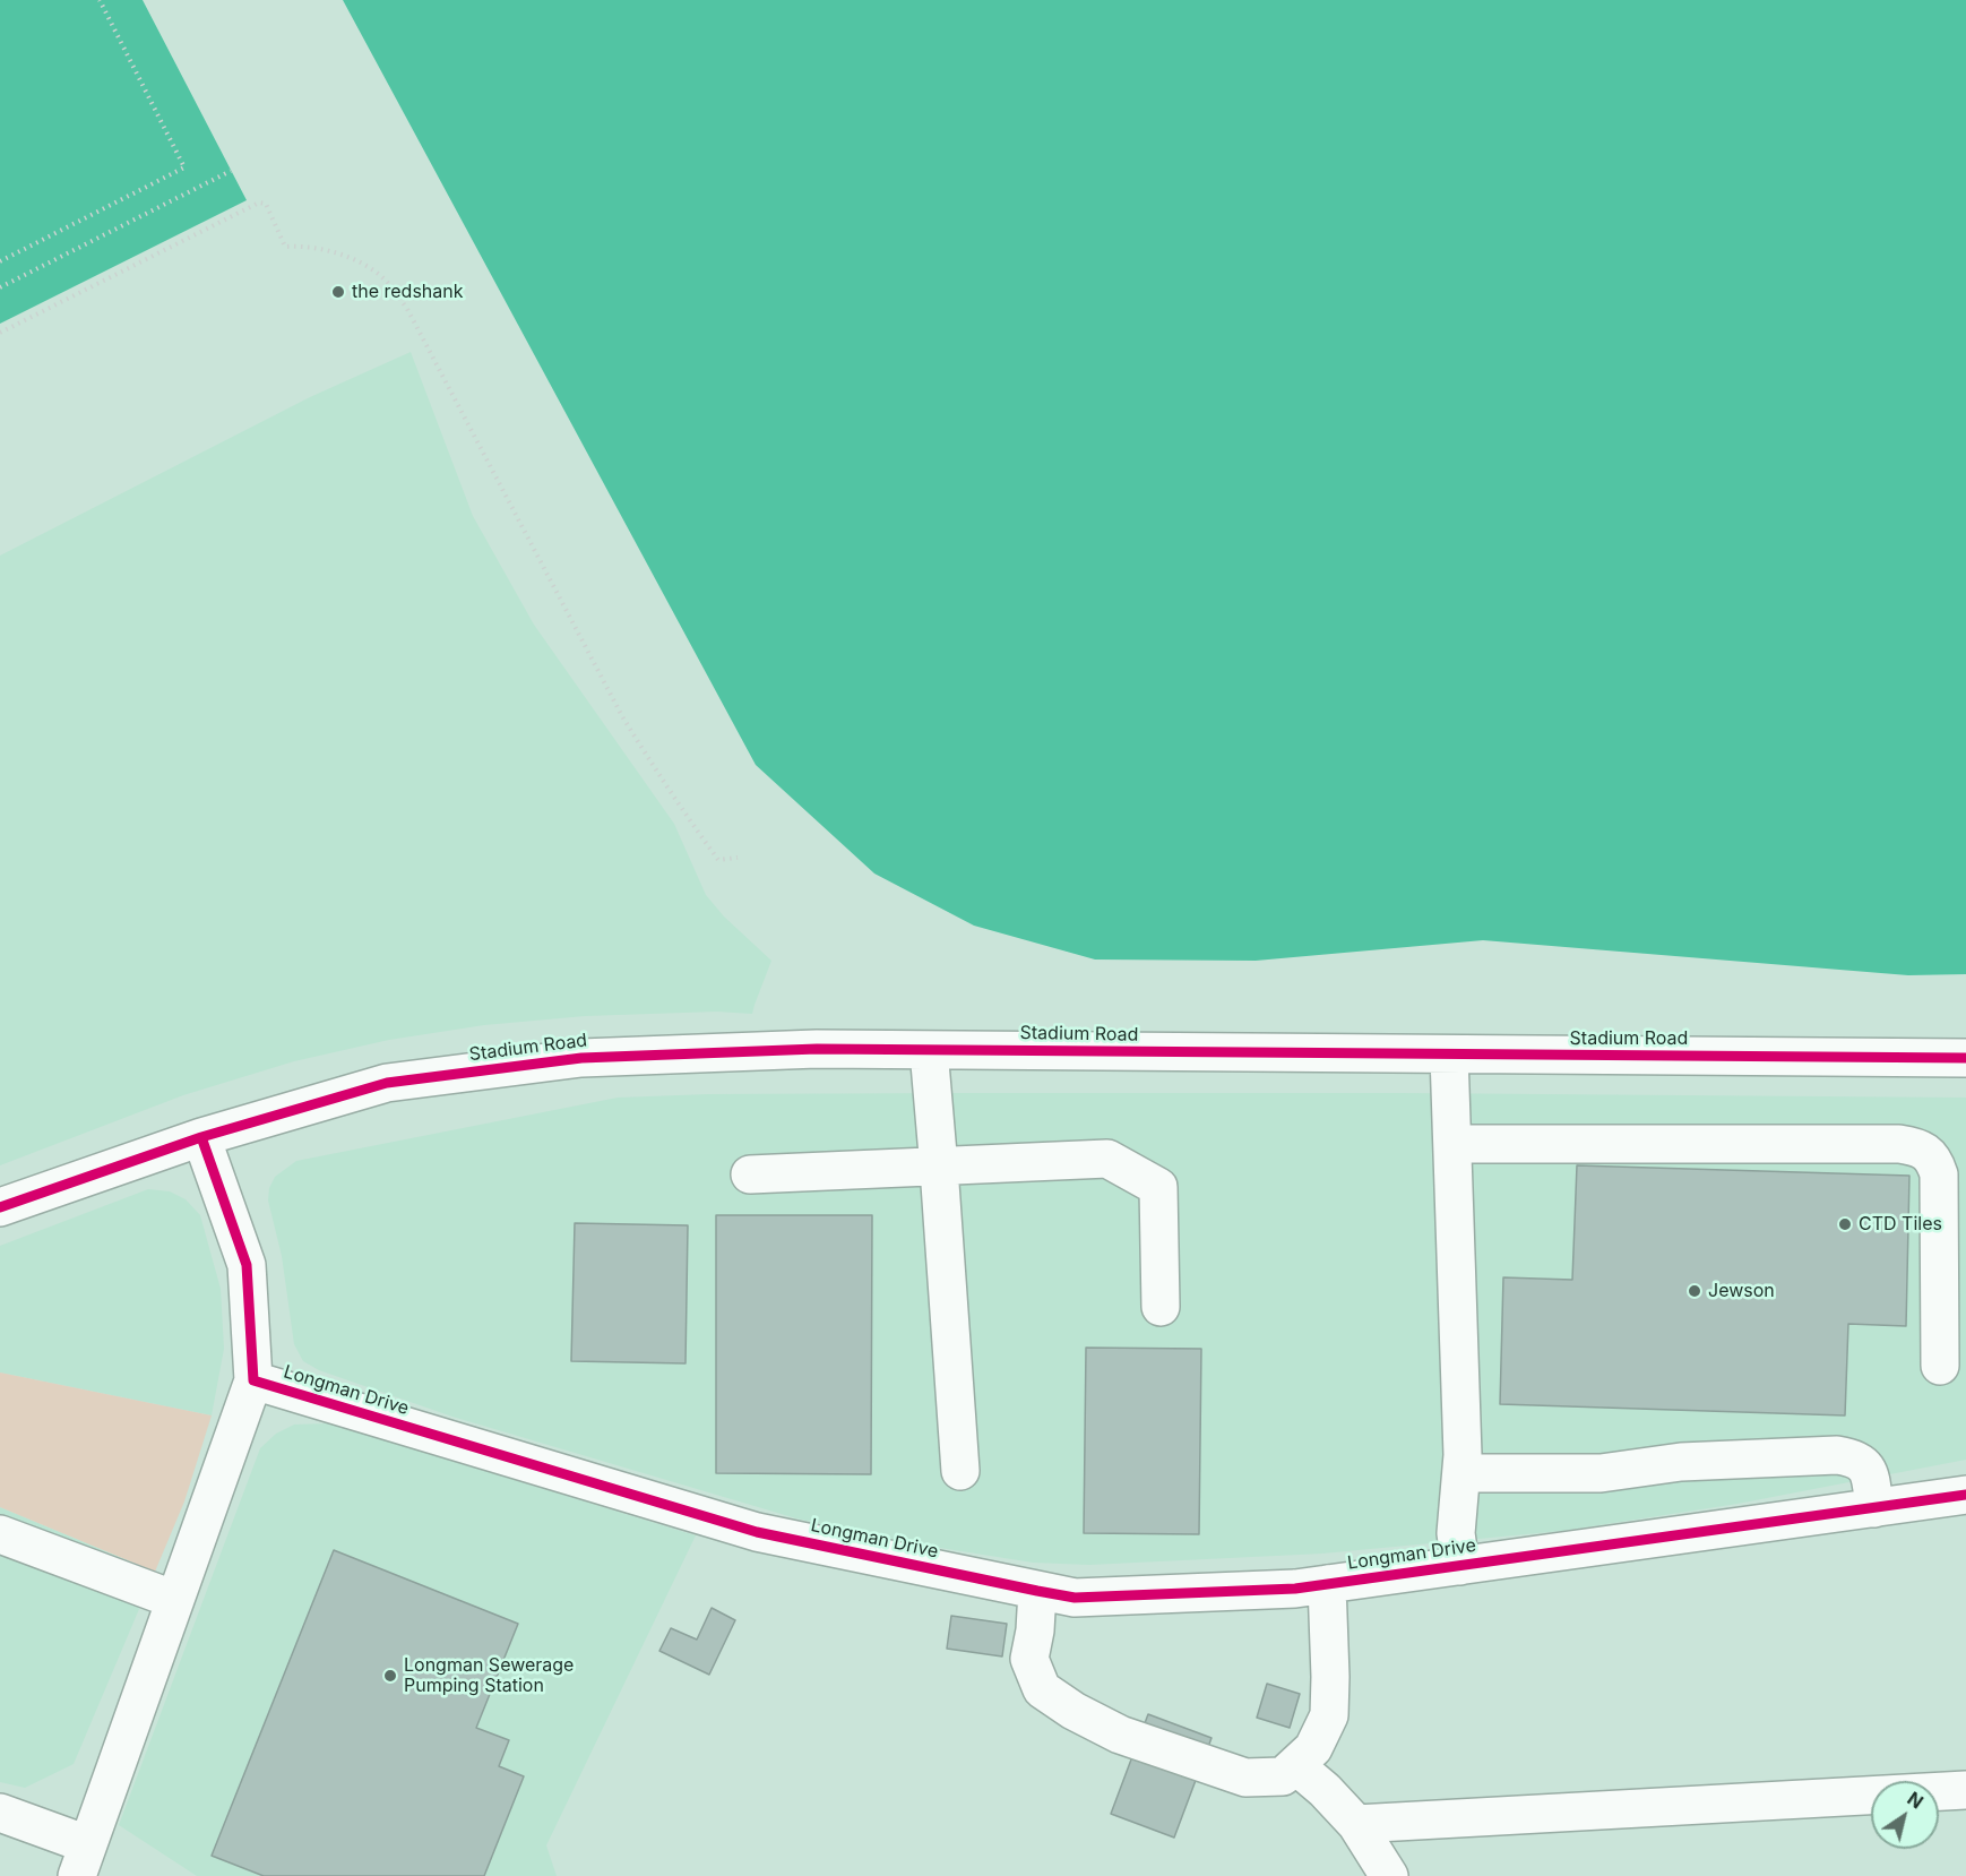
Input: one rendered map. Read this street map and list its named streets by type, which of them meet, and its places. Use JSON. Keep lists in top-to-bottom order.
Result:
{
  "streets": {
    "street": ["Stadium Road", "Longman Drive"]
  },
  "crossings": [
    ["Stadium Road", "Longman Drive"]
  ],
  "places": [
    "the redshank",
    "CTD Tiles",
    "Jewson",
    "Longman Sewerage Pumping Station"
  ],
  "north": "top right"
}
